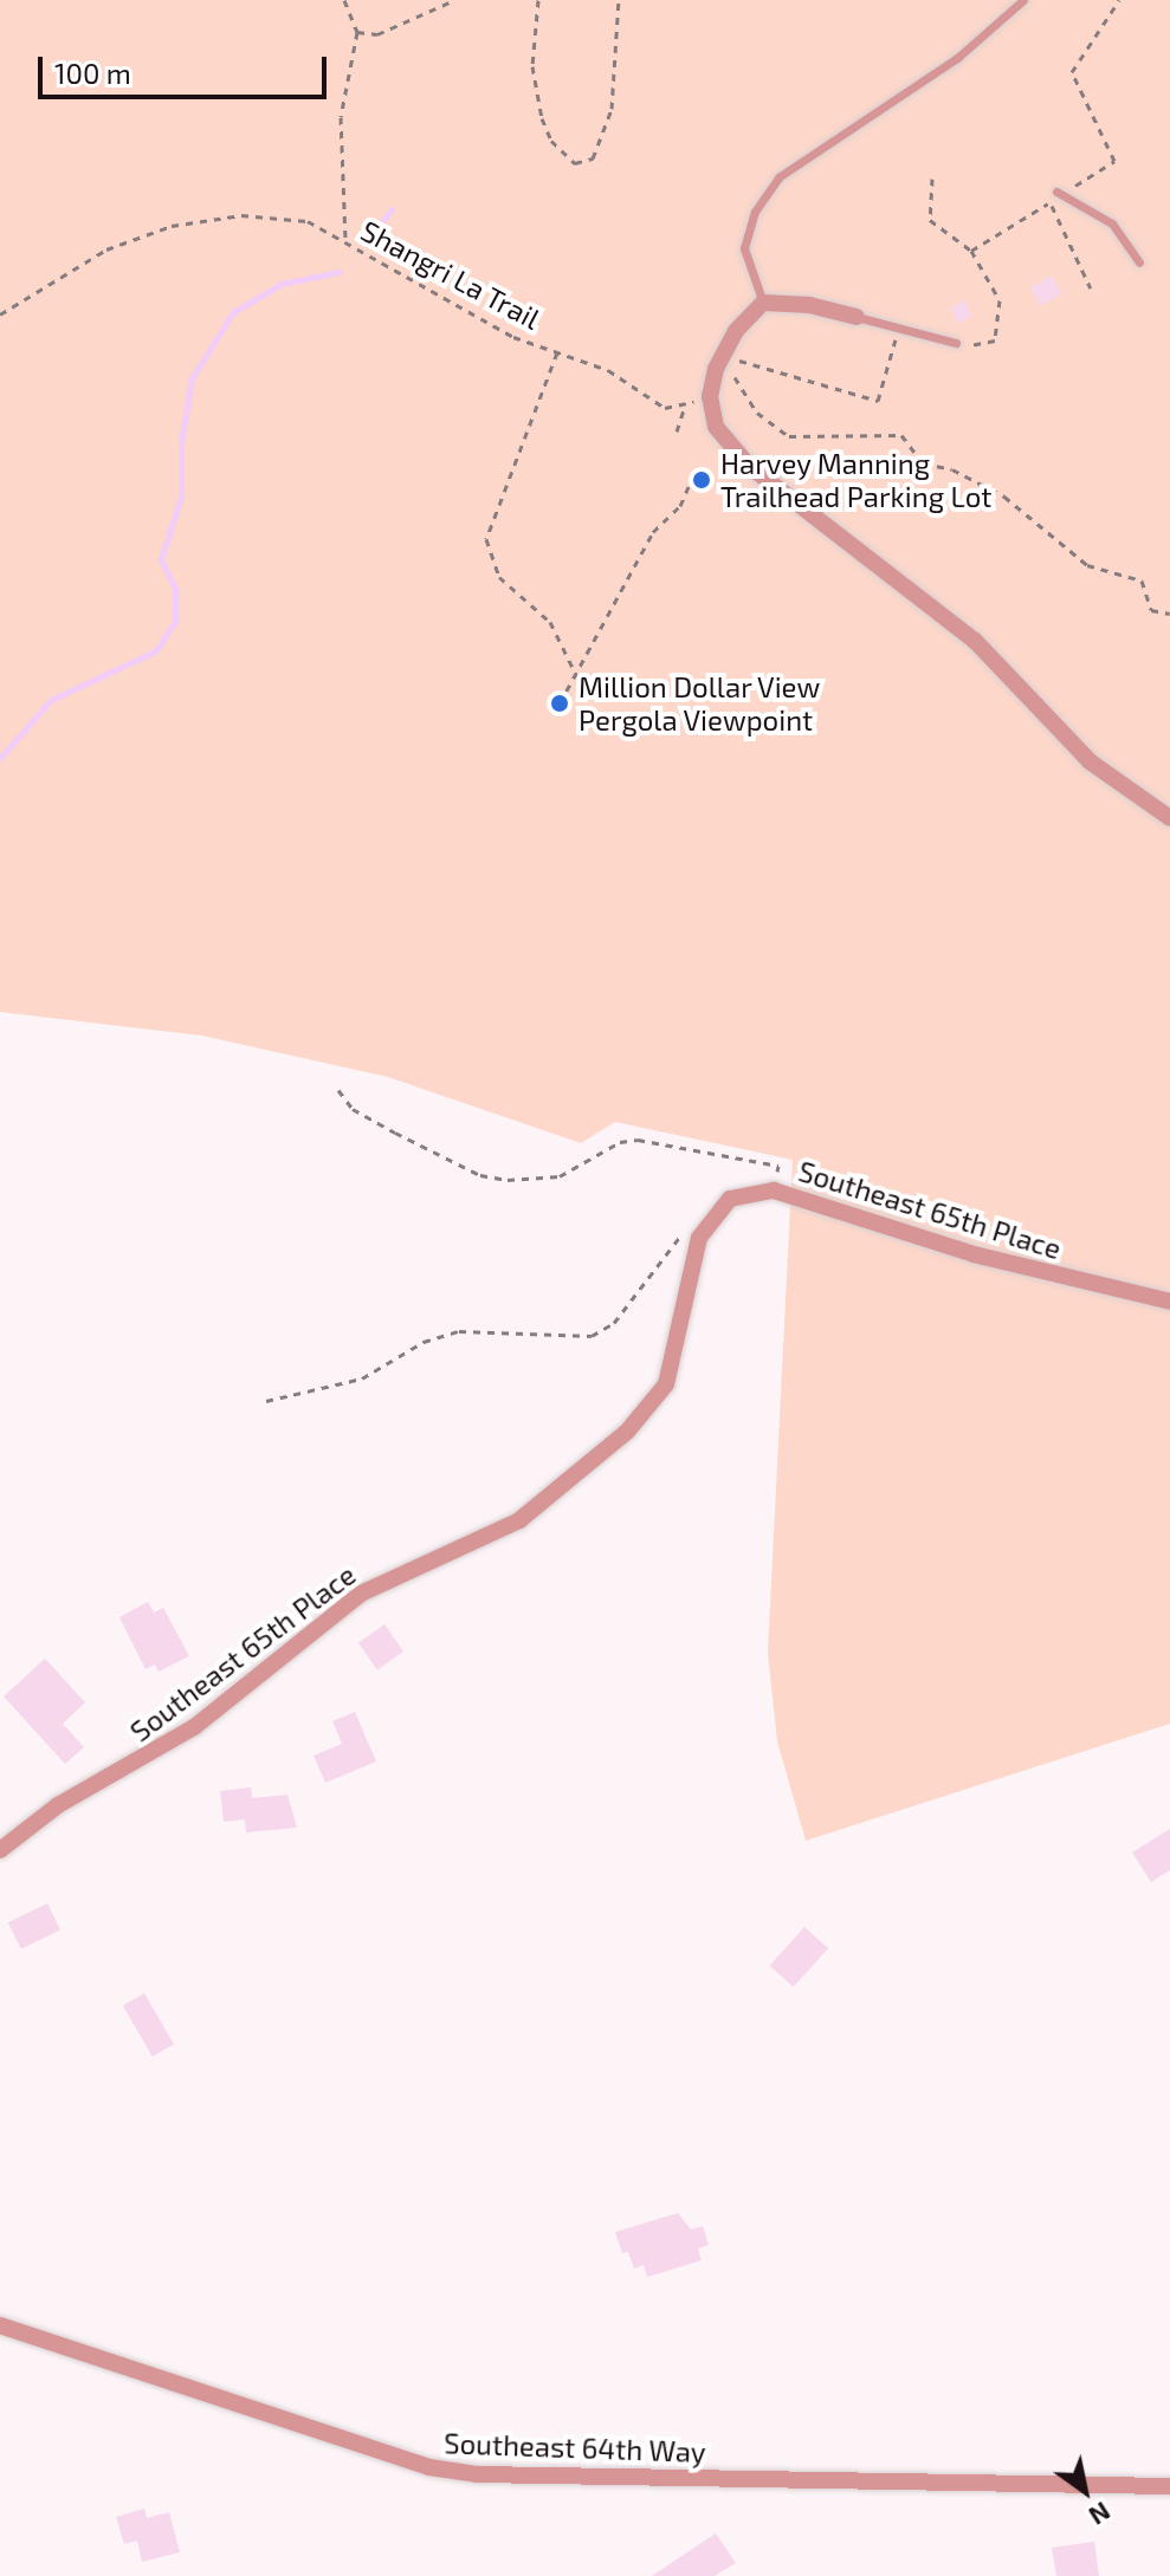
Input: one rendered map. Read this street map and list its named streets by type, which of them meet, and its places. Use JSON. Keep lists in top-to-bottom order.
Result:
{
  "streets": {
    "street": ["Southeast 65th Place", "Southeast 64th Way"],
    "path": ["Shangri La Trail"]
  },
  "places": ["Harvey Manning Trailhead Parking Lot", "Million Dollar View Pergola Viewpoint"],
  "scale_bar": "100 m",
  "north": "bottom right"
}
